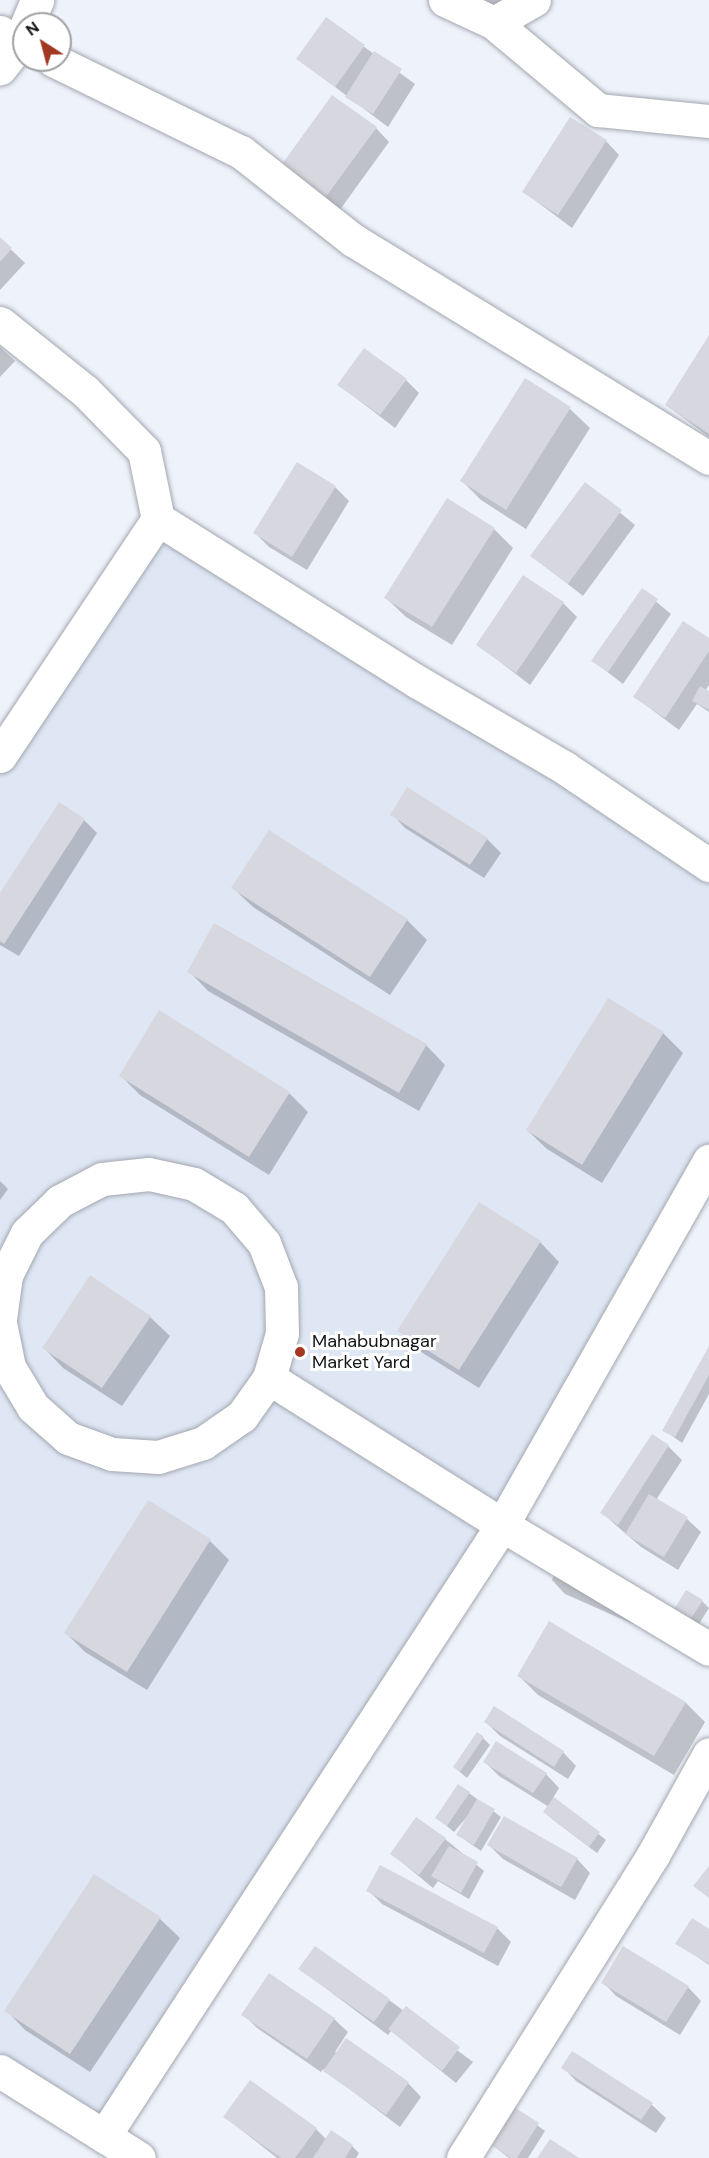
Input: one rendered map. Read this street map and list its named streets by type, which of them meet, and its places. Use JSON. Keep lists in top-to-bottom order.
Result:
{
  "places": ["Mahabubnagar Market Yard"],
  "north": "top left"
}
